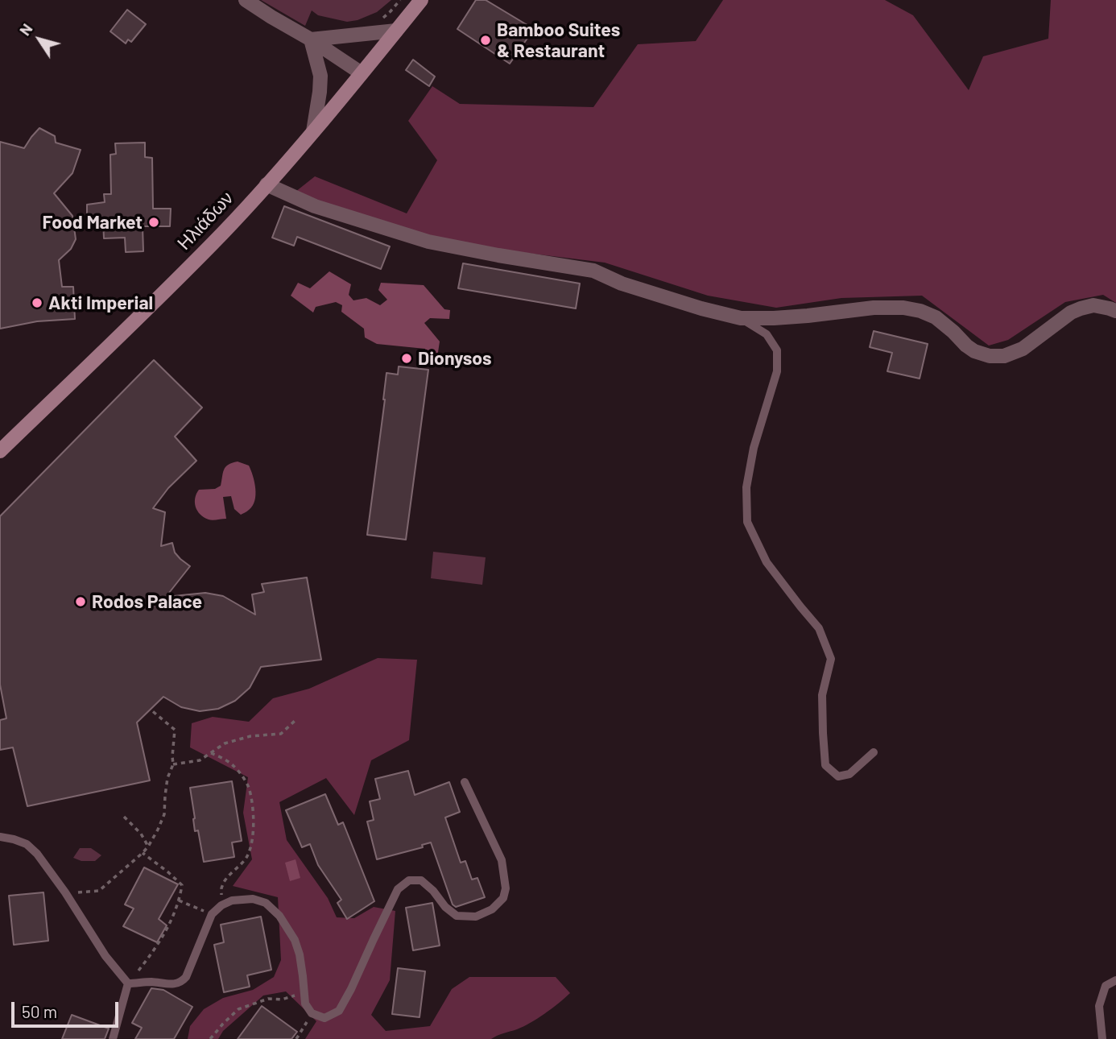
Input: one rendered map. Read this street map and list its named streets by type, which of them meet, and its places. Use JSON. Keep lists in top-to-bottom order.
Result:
{
  "streets": {
    "street": ["Ηλιάδων"]
  },
  "places": [
    "Bamboo Suites & Restaurant",
    "Food Market",
    "Akti Imperial",
    "Dionysos",
    "Rodos Palace"
  ],
  "scale_bar": "50 m",
  "north": "top left"
}
